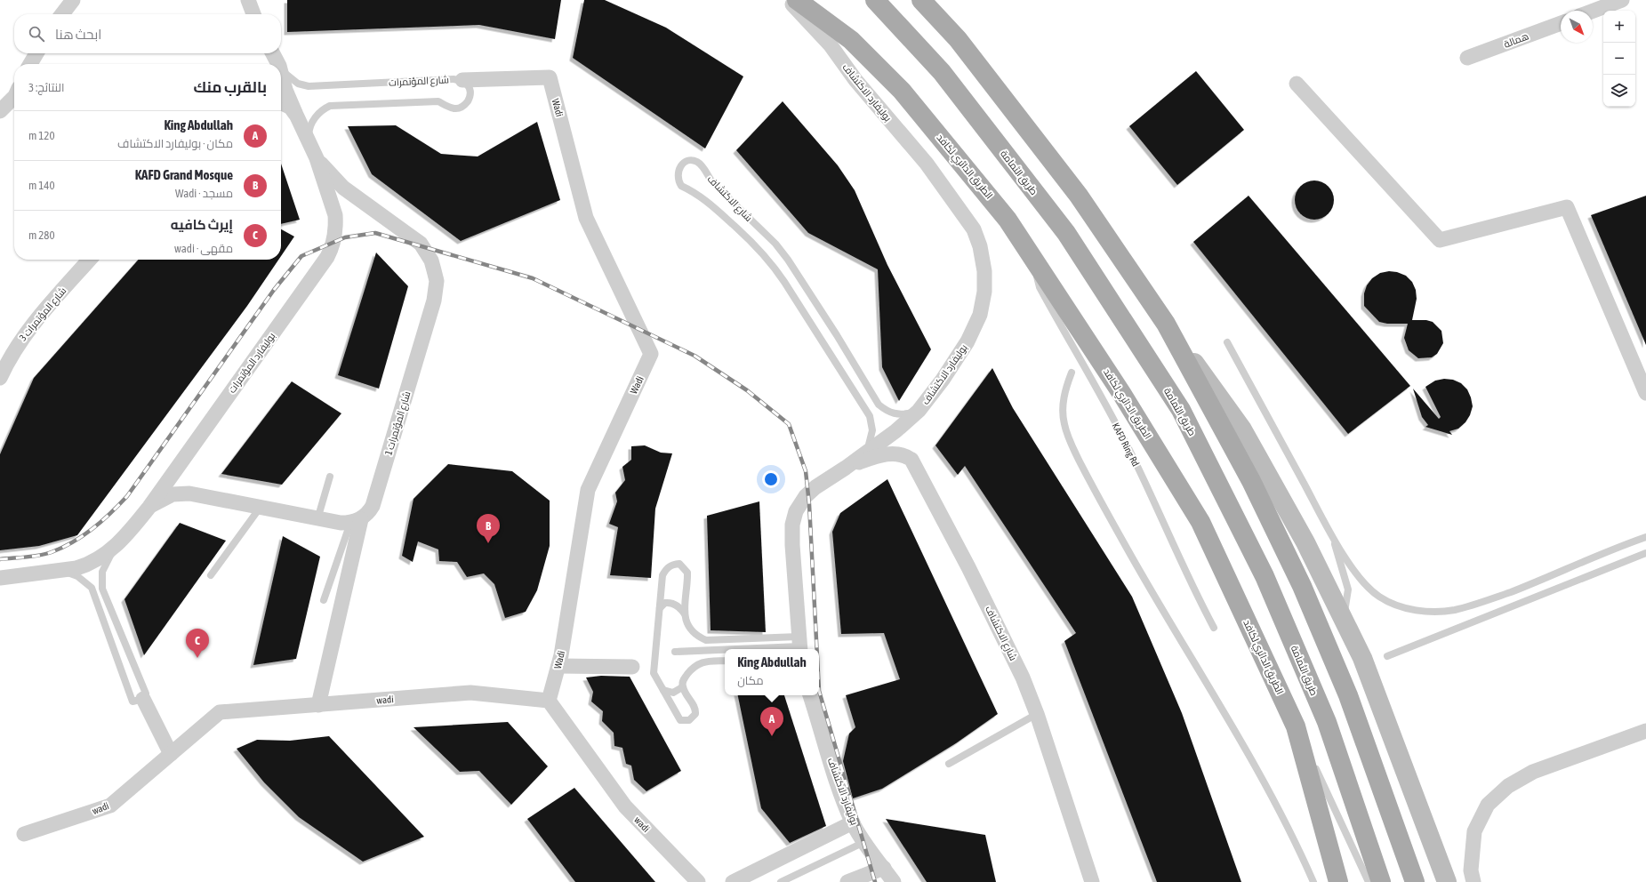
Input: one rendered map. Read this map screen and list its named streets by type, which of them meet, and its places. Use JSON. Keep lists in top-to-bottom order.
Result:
{
  "streets": {
    "main road": ["الطريق الدائري لكافد", "طريق الثمامة"],
    "street": [
      "همالة",
      "بوليفارد الاكتشاف",
      "Wadi",
      "شارع الاكتشاف",
      "شارع المؤتمرات 3",
      "بوليفارد المؤتمرات",
      "شارع المؤتمرات 1",
      "wadi"
    ],
    "lane": ["شارع المؤتمرات", "KAFD Ring Rd"]
  },
  "crossings": [
    ["شارع المؤتمرات", "Wadi"],
    ["شارع المؤتمرات", "بوليفارد المؤتمرات"],
    ["بوليفارد الاكتشاف", "شارع الاكتشاف"],
    ["Wadi", "wadi"],
    ["الطريق الدائري لكافد", "KAFD Ring Rd"],
    ["بوليفارد المؤتمرات", "شارع المؤتمرات 1"]
  ],
  "north": "bottom right",
  "page": {
    "map_buttons": ["+", "−"],
    "search": "ابحث هنا",
    "heading": ["بالقرب منك", "النتائج: 3"],
    "list": [
      {
        "mark": "A",
        "name": "King Abdullah",
        "note": "مكان · بوليفارد الاكتشاف",
        "value": "120 m"
      },
      {
        "mark": "B",
        "name": "KAFD Grand Mosque",
        "note": "مسجد · Wadi",
        "value": "140 m"
      },
      {
        "mark": "C",
        "name": "إيرث كافيه",
        "note": "مقهى · wadi",
        "value": "280 m"
      }
    ],
    "pins": ["B", "C", "A"],
    "popup": ["King Abdullah", "مكان"]
  }
}
